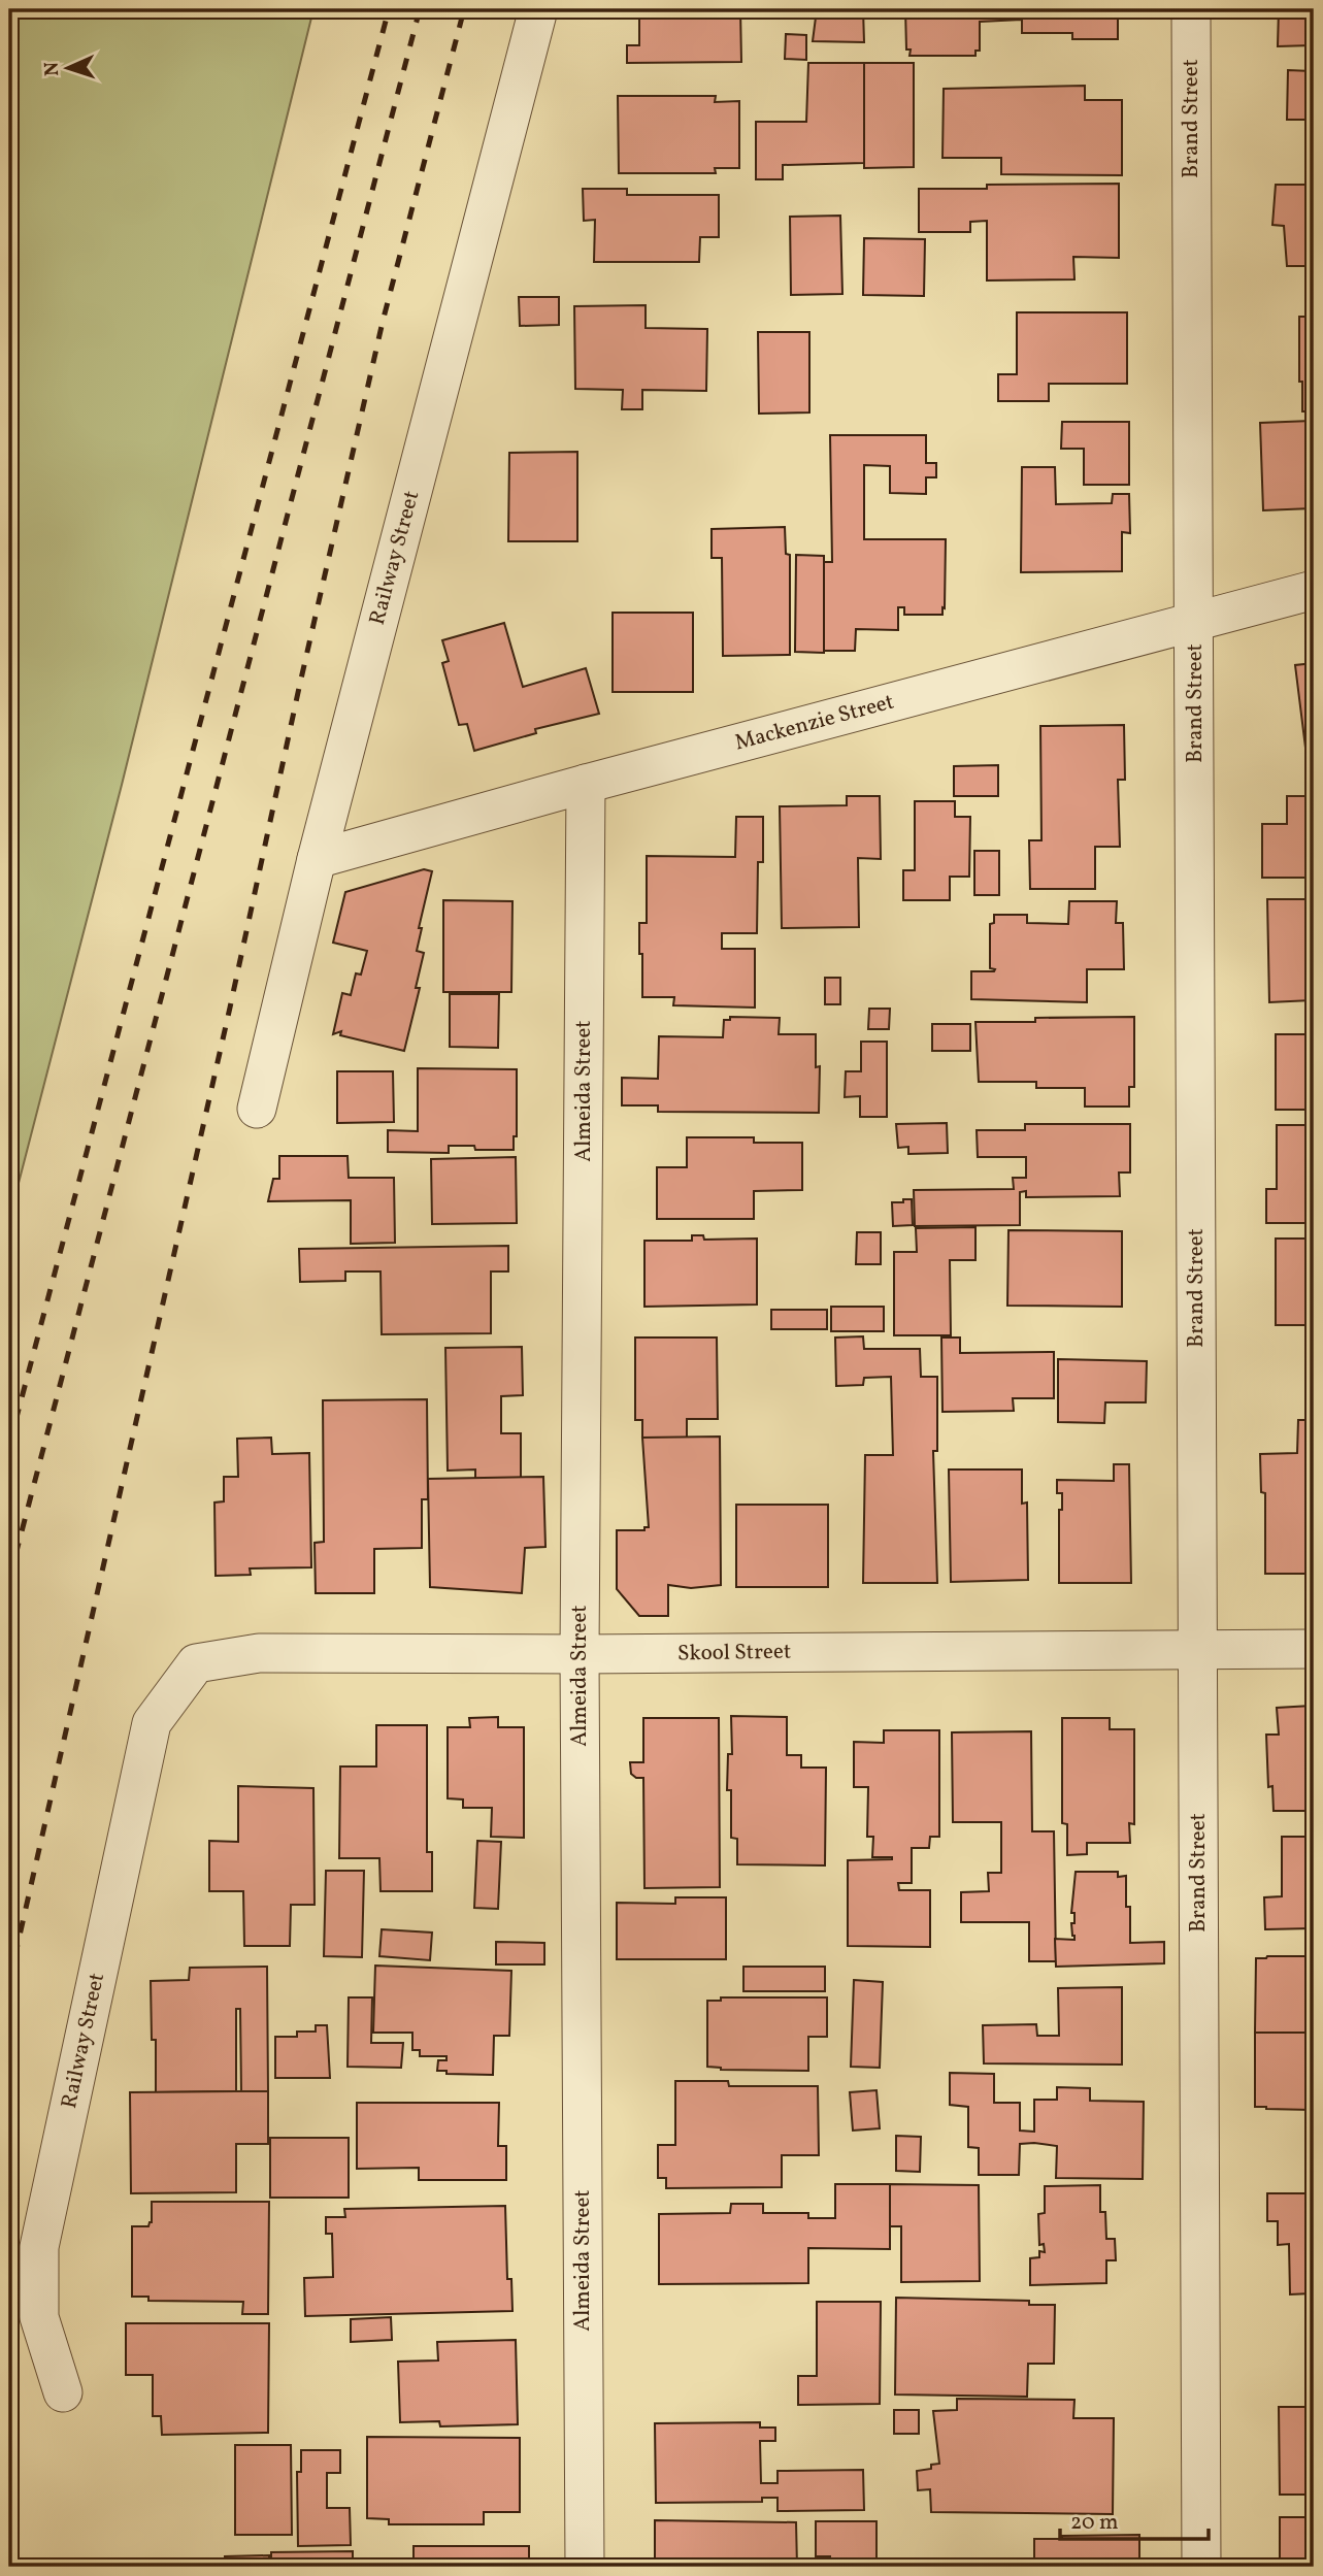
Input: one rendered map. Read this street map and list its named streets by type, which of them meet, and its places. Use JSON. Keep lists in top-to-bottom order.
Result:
{
  "streets": {
    "street": [
      "Brand Street",
      "Railway Street",
      "Mackenzie Street",
      "Almeida Street",
      "Skool Street"
    ]
  },
  "crossings": [
    ["Brand Street", "Mackenzie Street"],
    ["Brand Street", "Skool Street"],
    ["Railway Street", "Mackenzie Street"],
    ["Railway Street", "Skool Street"],
    ["Mackenzie Street", "Almeida Street"],
    ["Almeida Street", "Skool Street"]
  ],
  "scale_bar": "20 m",
  "north": "left"
}
